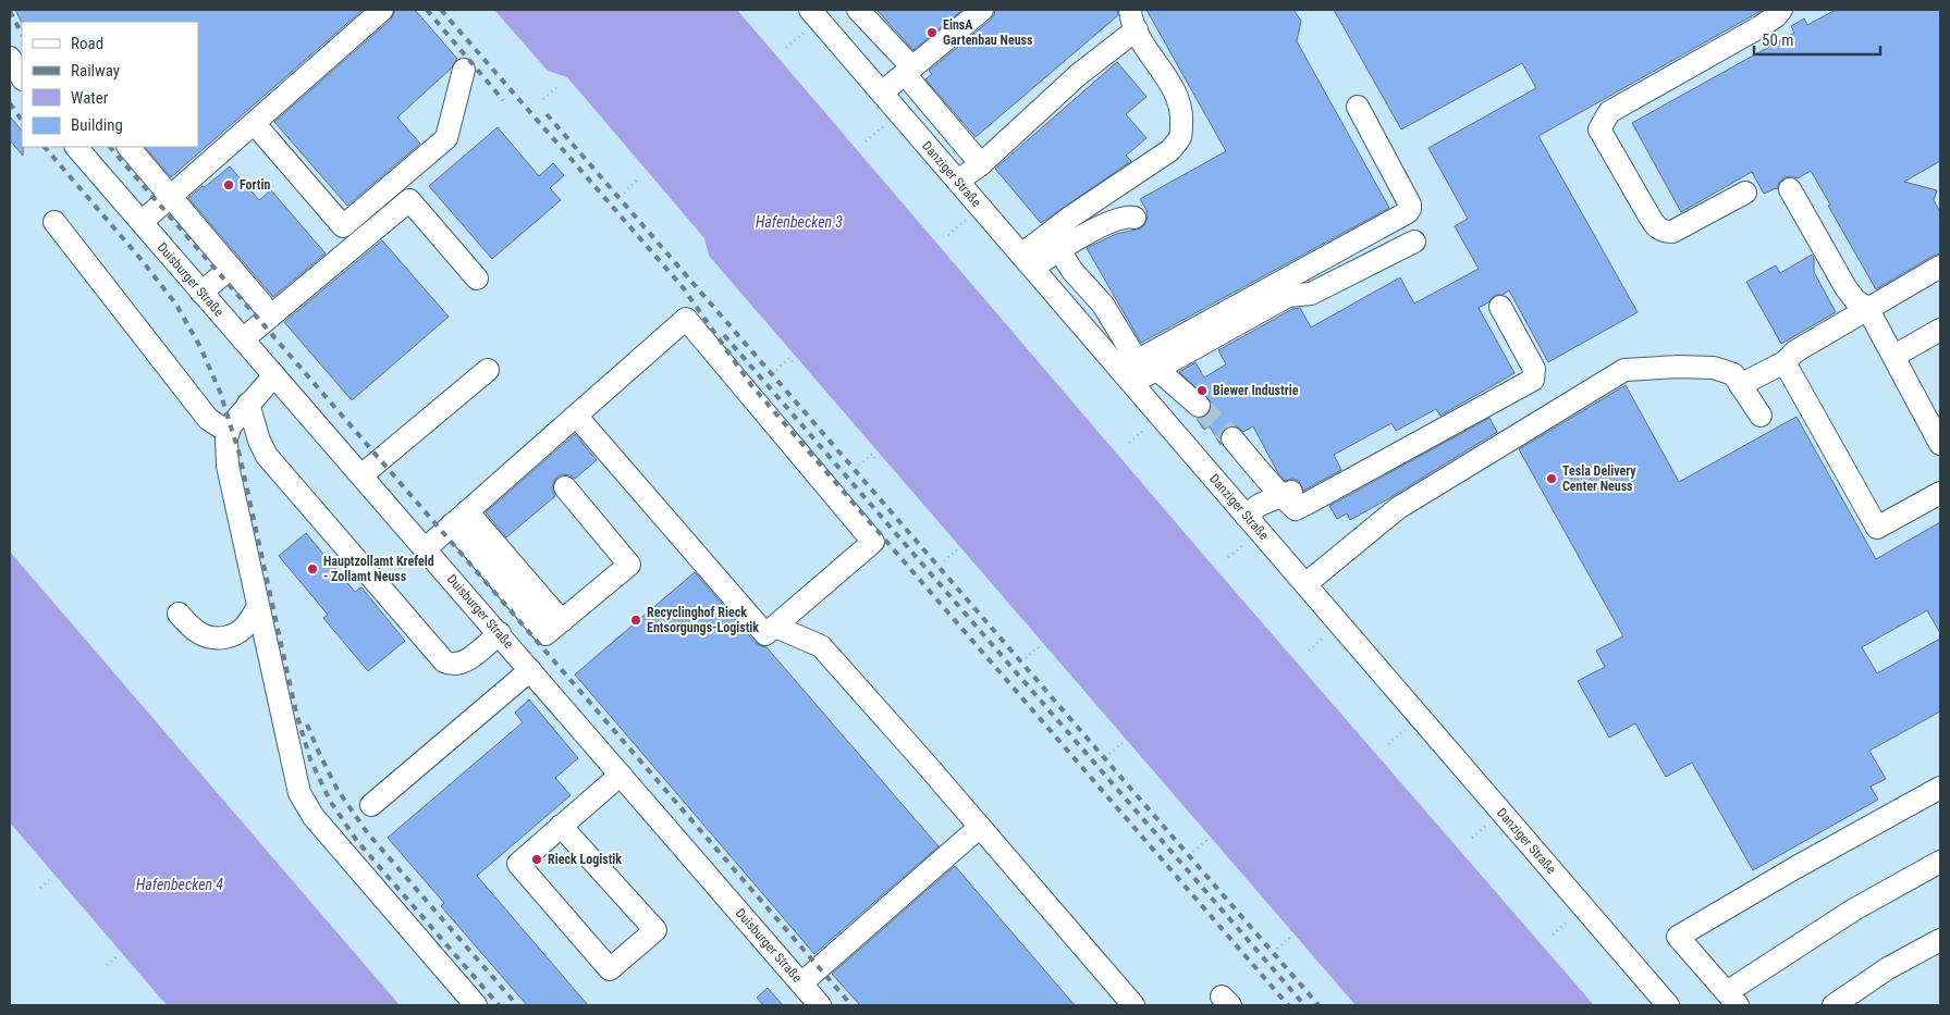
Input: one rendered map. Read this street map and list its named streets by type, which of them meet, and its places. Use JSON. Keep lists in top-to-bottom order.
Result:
{
  "streets": {
    "street": ["Danziger Straße", "Duisburger Straße"]
  },
  "water": ["Hafenbecken 3", "Hafenbecken 4"],
  "places": [
    "EinsA Gartenbau Neuss",
    "Fortin",
    "Biewer Industrie",
    "Tesla Delivery Center Neuss",
    "Hauptzollamt Krefeld - Zollamt Neuss",
    "Recyclinghof Rieck Entsorgungs-Logistik",
    "Rieck Logistik"
  ],
  "legend": [
    "Road",
    "Railway",
    "Water",
    "Building"
  ],
  "scale_bar": "50 m"
}
